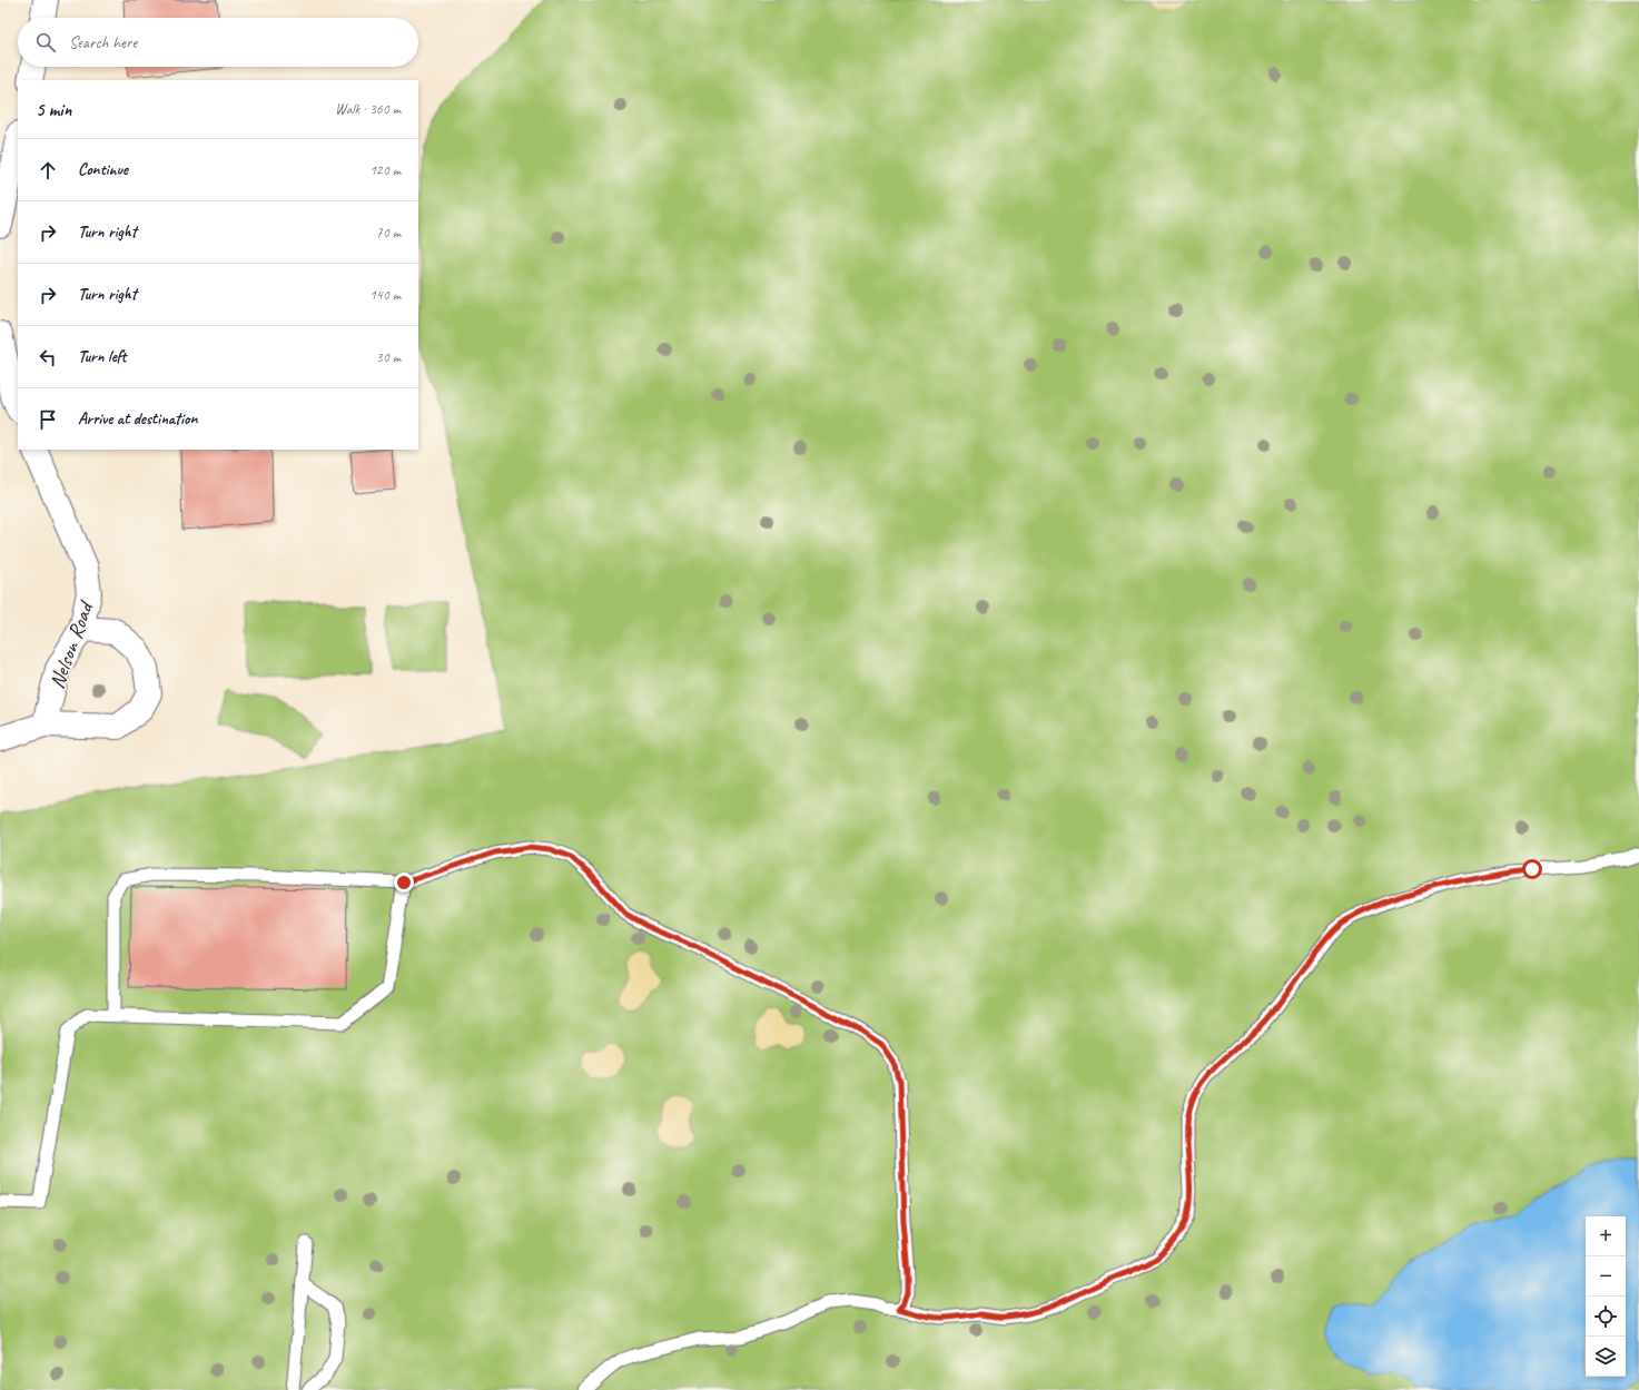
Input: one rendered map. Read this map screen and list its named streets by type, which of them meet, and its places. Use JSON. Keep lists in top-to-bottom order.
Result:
{
  "streets": {
    "street": ["Nelson Road"]
  },
  "page": {
    "search": "Search here",
    "heading": ["5 min", "Walk · 360 m"],
    "list": [
      ["Continue", "120 m"],
      ["Turn right", "70 m"],
      ["Turn right", "140 m"],
      ["Turn left", "30 m"],
      "Arrive at destination"
    ],
    "map_buttons": ["+", "−"]
  }
}
